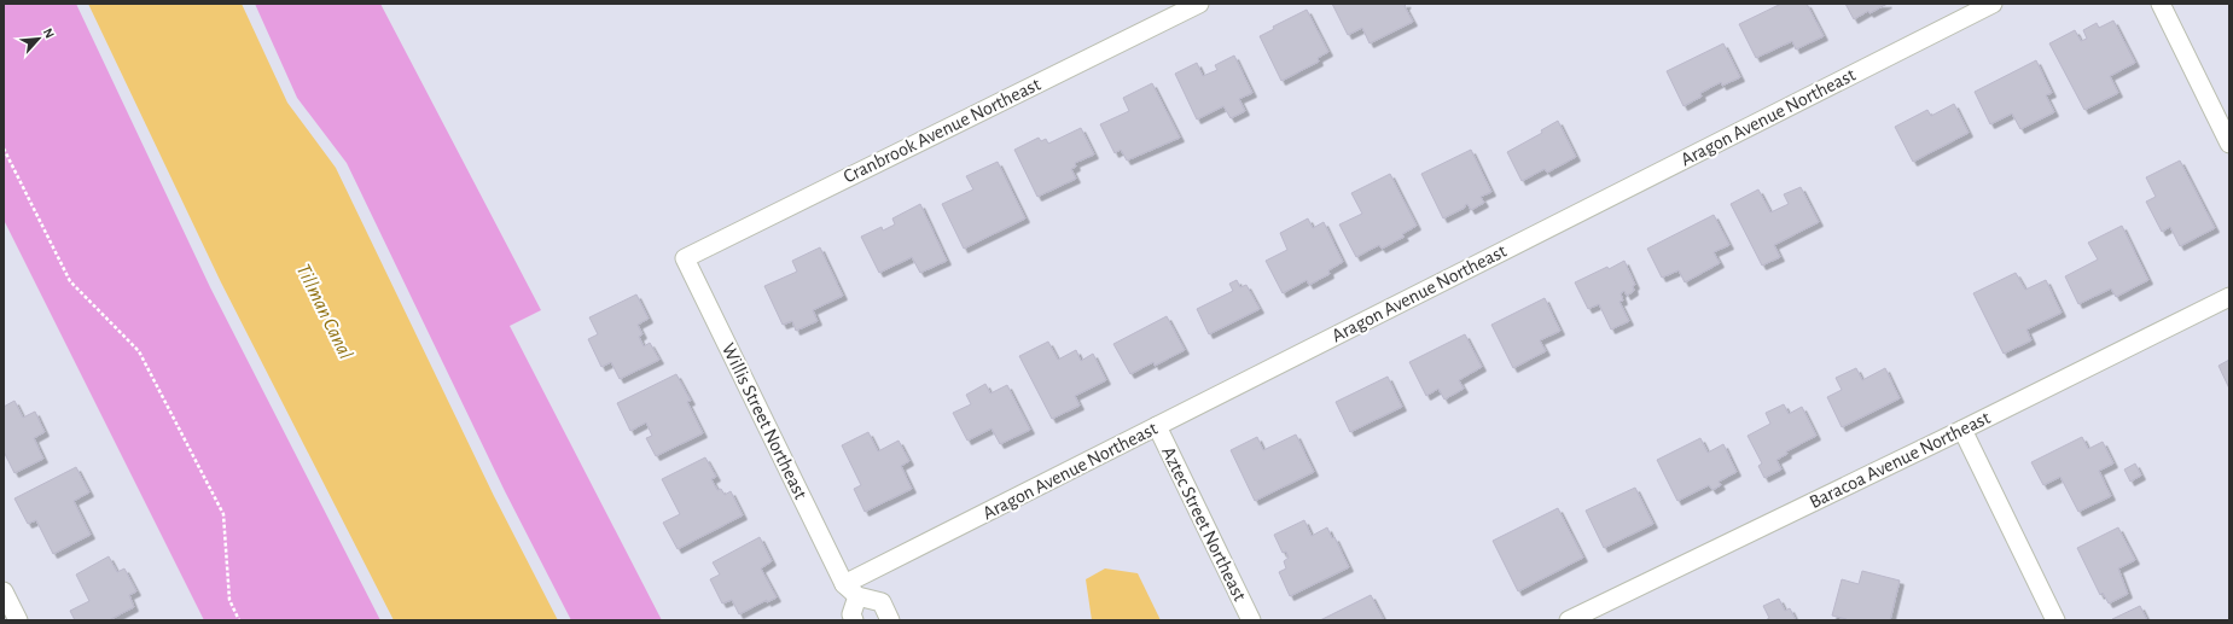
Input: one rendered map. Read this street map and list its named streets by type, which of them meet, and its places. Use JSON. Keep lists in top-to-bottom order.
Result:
{
  "streets": {
    "street": [
      "Aragon Avenue Northeast",
      "Cranbrook Avenue Northeast",
      "Willis Street Northeast",
      "Baracoa Avenue Northeast",
      "Aztec Street Northeast"
    ]
  },
  "crossings": [
    ["Aragon Avenue Northeast", "Willis Street Northeast"],
    ["Aragon Avenue Northeast", "Aztec Street Northeast"],
    ["Cranbrook Avenue Northeast", "Willis Street Northeast"]
  ],
  "water": ["Tillman Canal"],
  "north": "top right"
}
